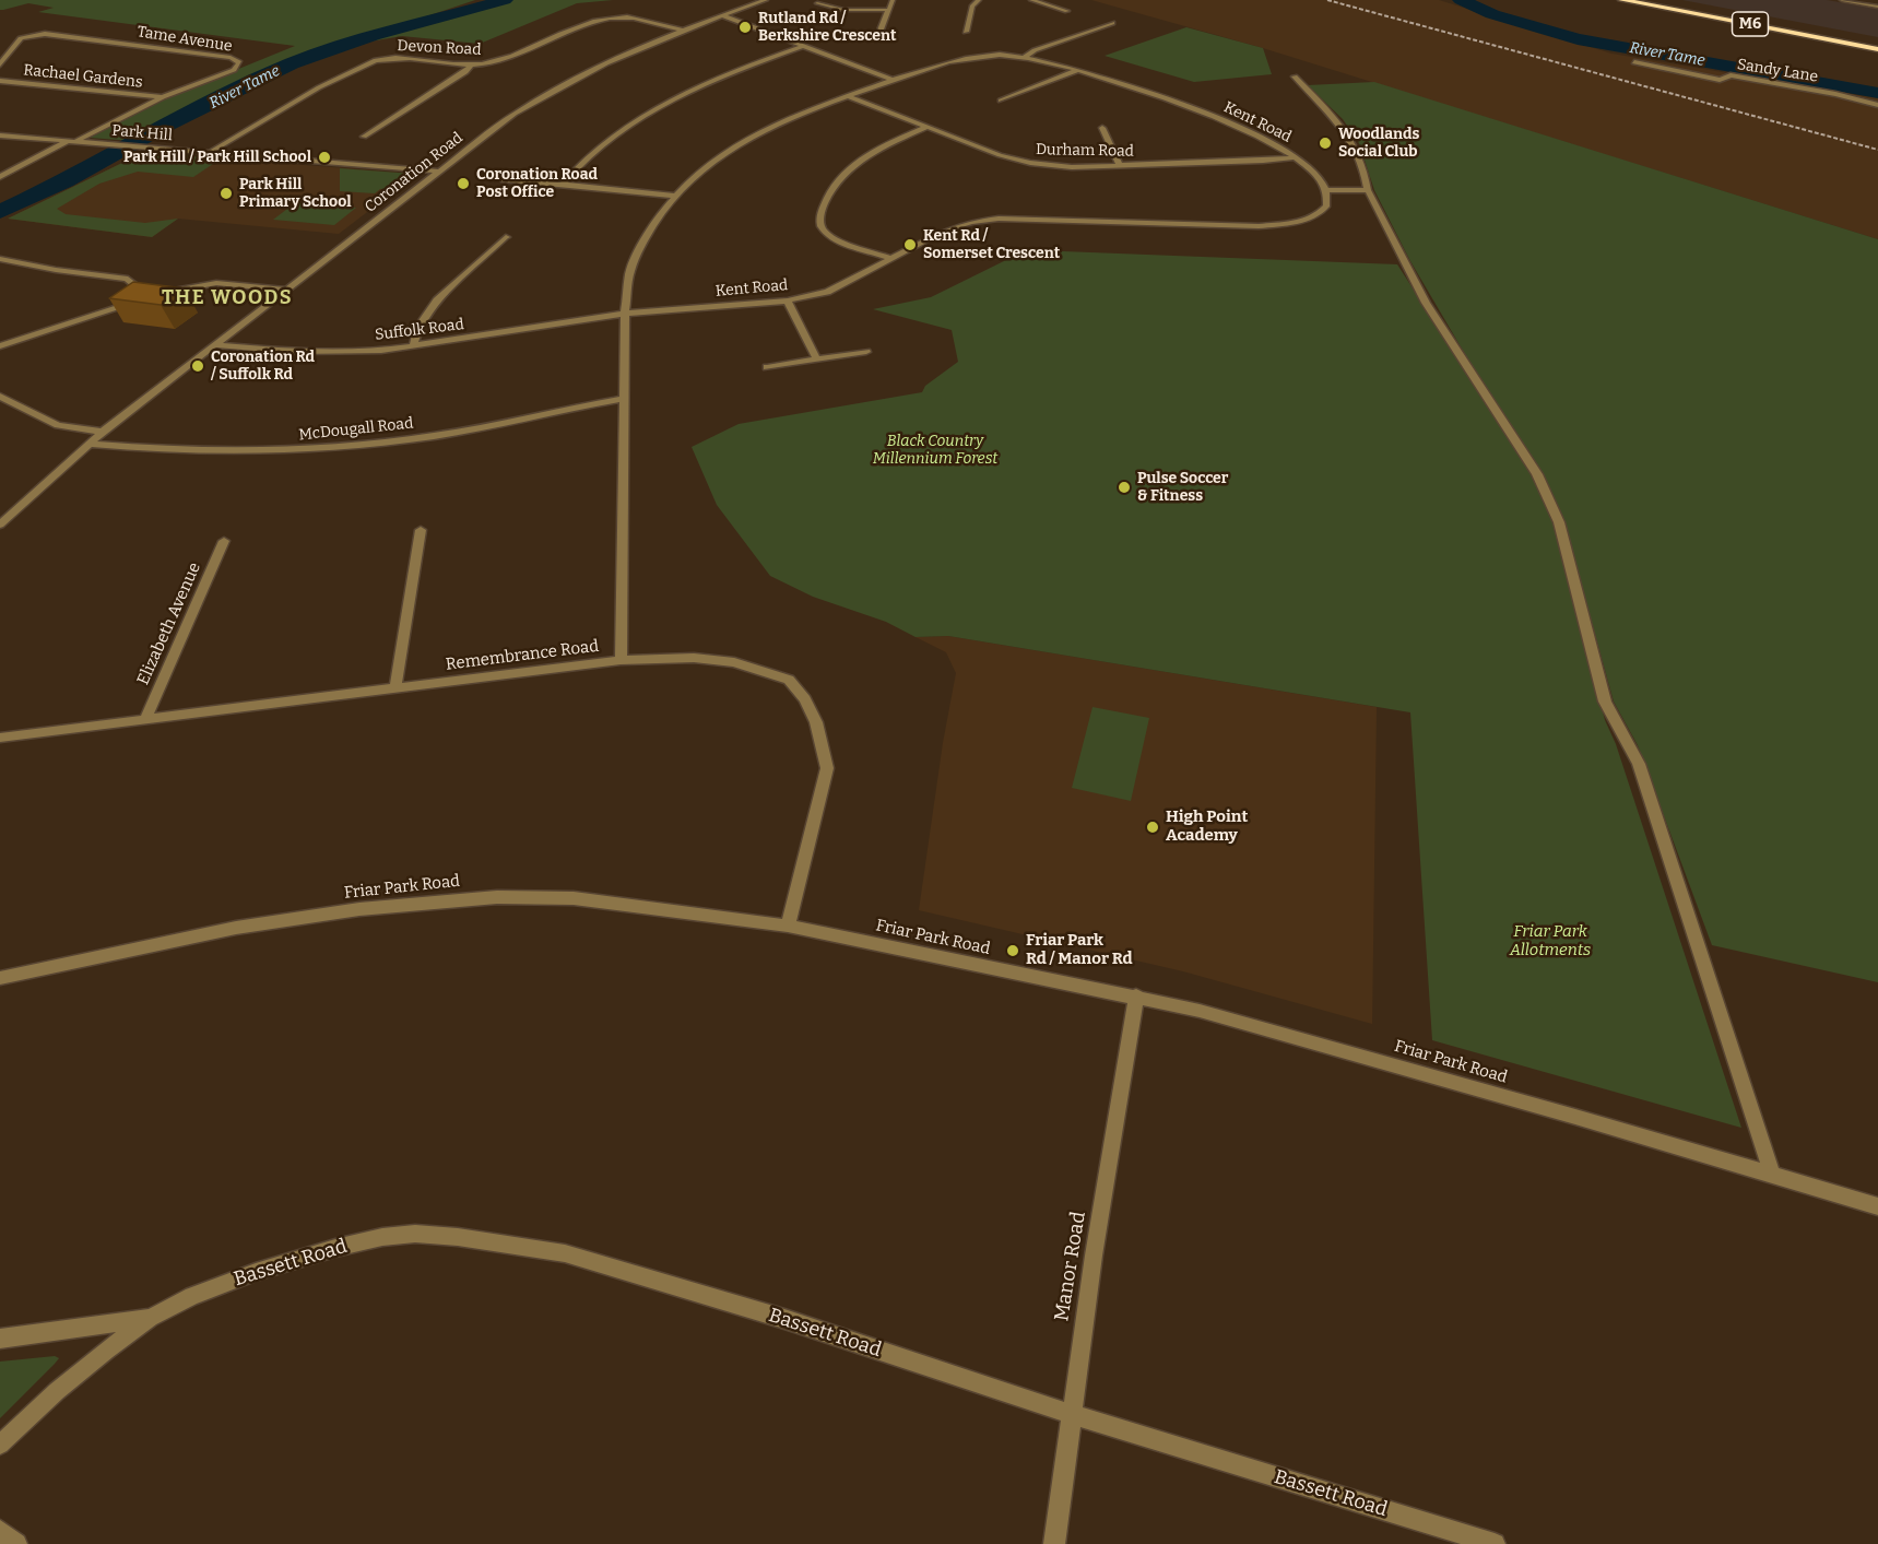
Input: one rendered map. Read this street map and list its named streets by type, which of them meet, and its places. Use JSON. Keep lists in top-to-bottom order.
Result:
{
  "streets": {
    "highway": ["M6"],
    "street": [
      "Tame Avenue",
      "Devon Road",
      "Sandy Lane",
      "Rachael Gardens",
      "Kent Road",
      "Park Hill",
      "Durham Road",
      "Coronation Road",
      "Suffolk Road",
      "McDougall Road",
      "Elizabeth Avenue",
      "Remembrance Road",
      "Friar Park Road",
      "Bassett Road",
      "Manor Road"
    ]
  },
  "crossings": [
    ["Tame Avenue", "Rachael Gardens"],
    ["Tame Avenue", "Park Hill"],
    ["Devon Road", "Park Hill"],
    ["Devon Road", "Coronation Road"],
    ["Kent Road", "Durham Road"],
    ["Kent Road", "Suffolk Road"],
    ["Kent Road", "McDougall Road"],
    ["Kent Road", "Remembrance Road"],
    ["Park Hill", "Coronation Road"],
    ["Coronation Road", "Suffolk Road"],
    ["Coronation Road", "McDougall Road"],
    ["Elizabeth Avenue", "Remembrance Road"],
    ["Remembrance Road", "Friar Park Road"],
    ["Friar Park Road", "Manor Road"],
    ["Bassett Road", "Manor Road"]
  ],
  "districts": ["THE WOODS"],
  "water": ["River Tame"],
  "parks": ["Black Country Millennium Forest", "Friar Park Allotments"],
  "places": [
    "Rutland Rd / Berkshire Crescent",
    "Woodlands Social Club",
    "Park Hill / Park Hill School",
    "Coronation Road Post Office",
    "Park Hill Primary School",
    "Kent Rd / Somerset Crescent",
    "Coronation Rd / Suffolk Rd",
    "Pulse Soccer & Fitness",
    "High Point Academy",
    "Friar Park Rd / Manor Rd"
  ]
}
